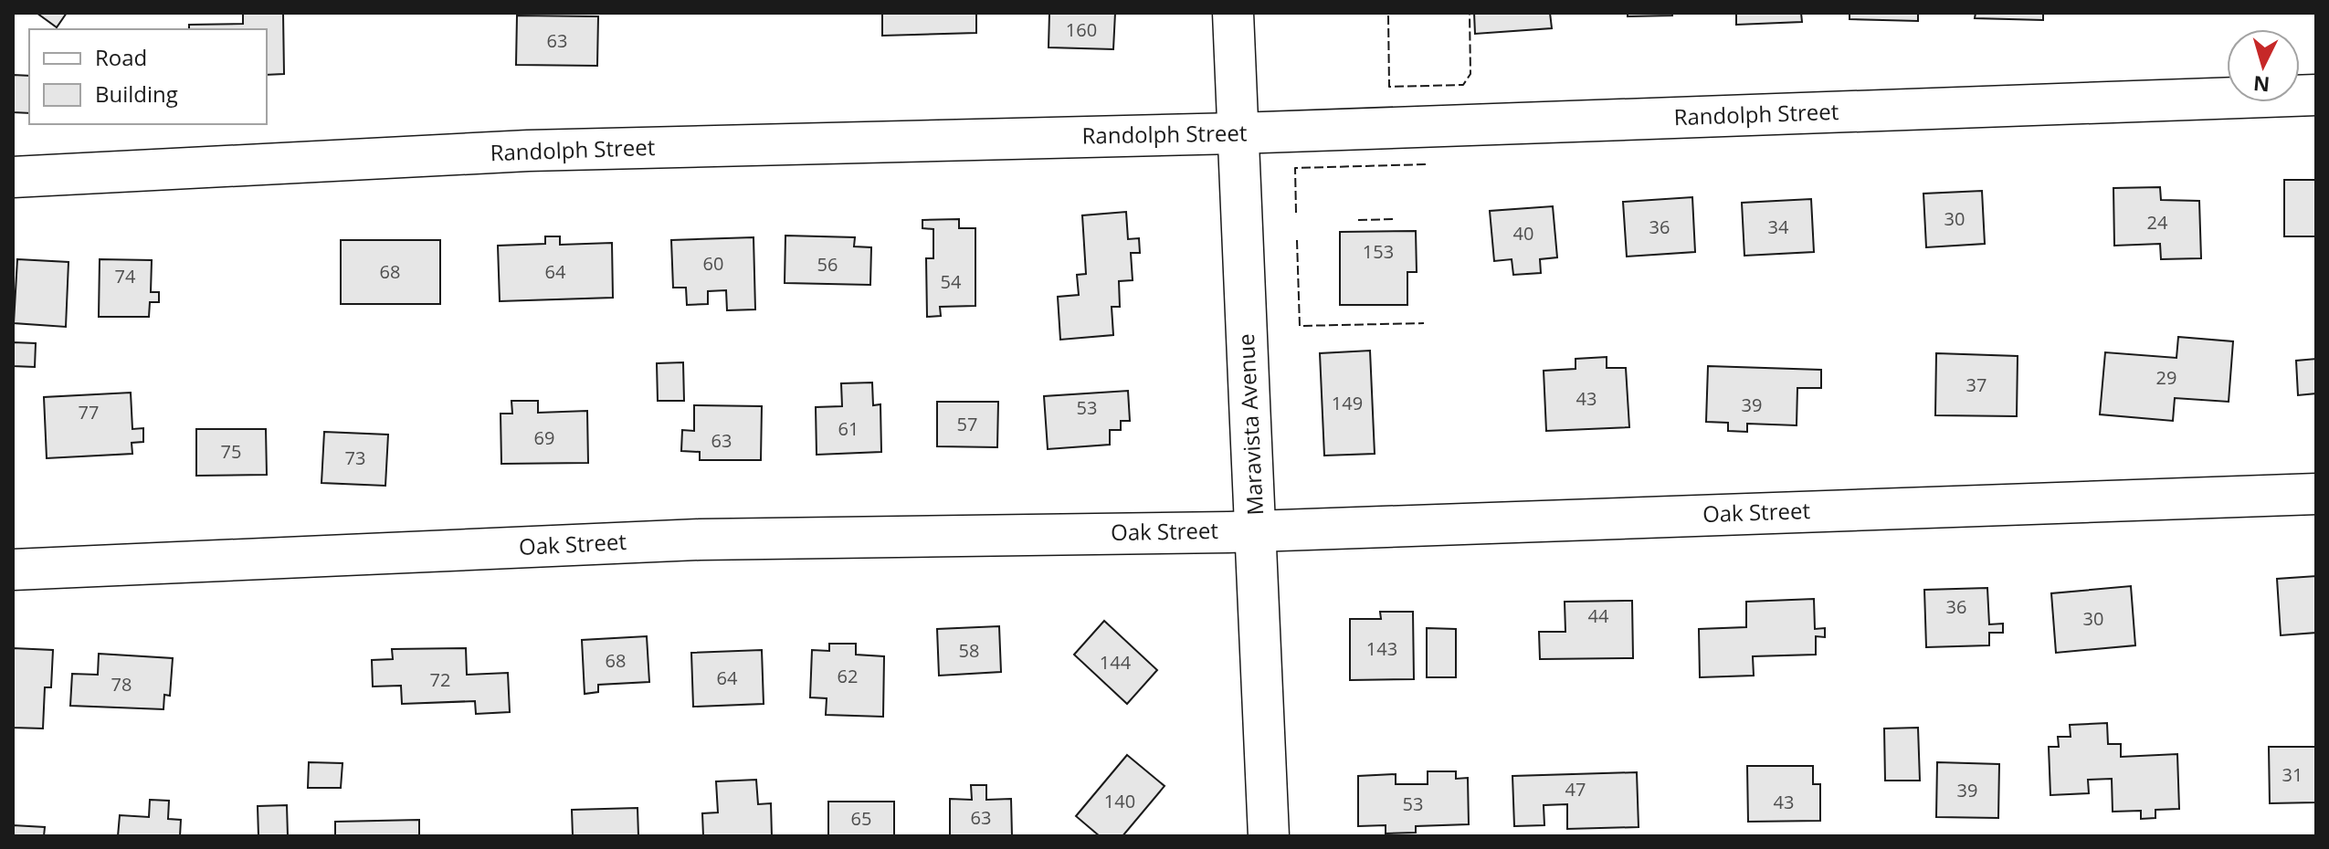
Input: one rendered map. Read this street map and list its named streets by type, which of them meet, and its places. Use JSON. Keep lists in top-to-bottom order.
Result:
{
  "streets": {
    "street": ["Randolph Street", "Maravista Avenue", "Oak Street"]
  },
  "crossings": [
    ["Randolph Street", "Maravista Avenue"],
    ["Maravista Avenue", "Oak Street"]
  ],
  "house_numbers": [
    "160",
    "63",
    "30",
    "24",
    "36",
    "34",
    "40",
    "153",
    "60",
    "56",
    "68",
    "64",
    "74",
    "54",
    "29",
    "37",
    "43",
    "149",
    "39",
    "53",
    "77",
    "57",
    "61",
    "69",
    "63",
    "75",
    "73",
    "36",
    "44",
    "30",
    "143",
    "58",
    "68",
    "144",
    "62",
    "64",
    "72",
    "78",
    "31",
    "47",
    "39",
    "140",
    "43",
    "53",
    "63",
    "65"
  ],
  "legend": ["Road", "Building"],
  "north": "bottom"
}
